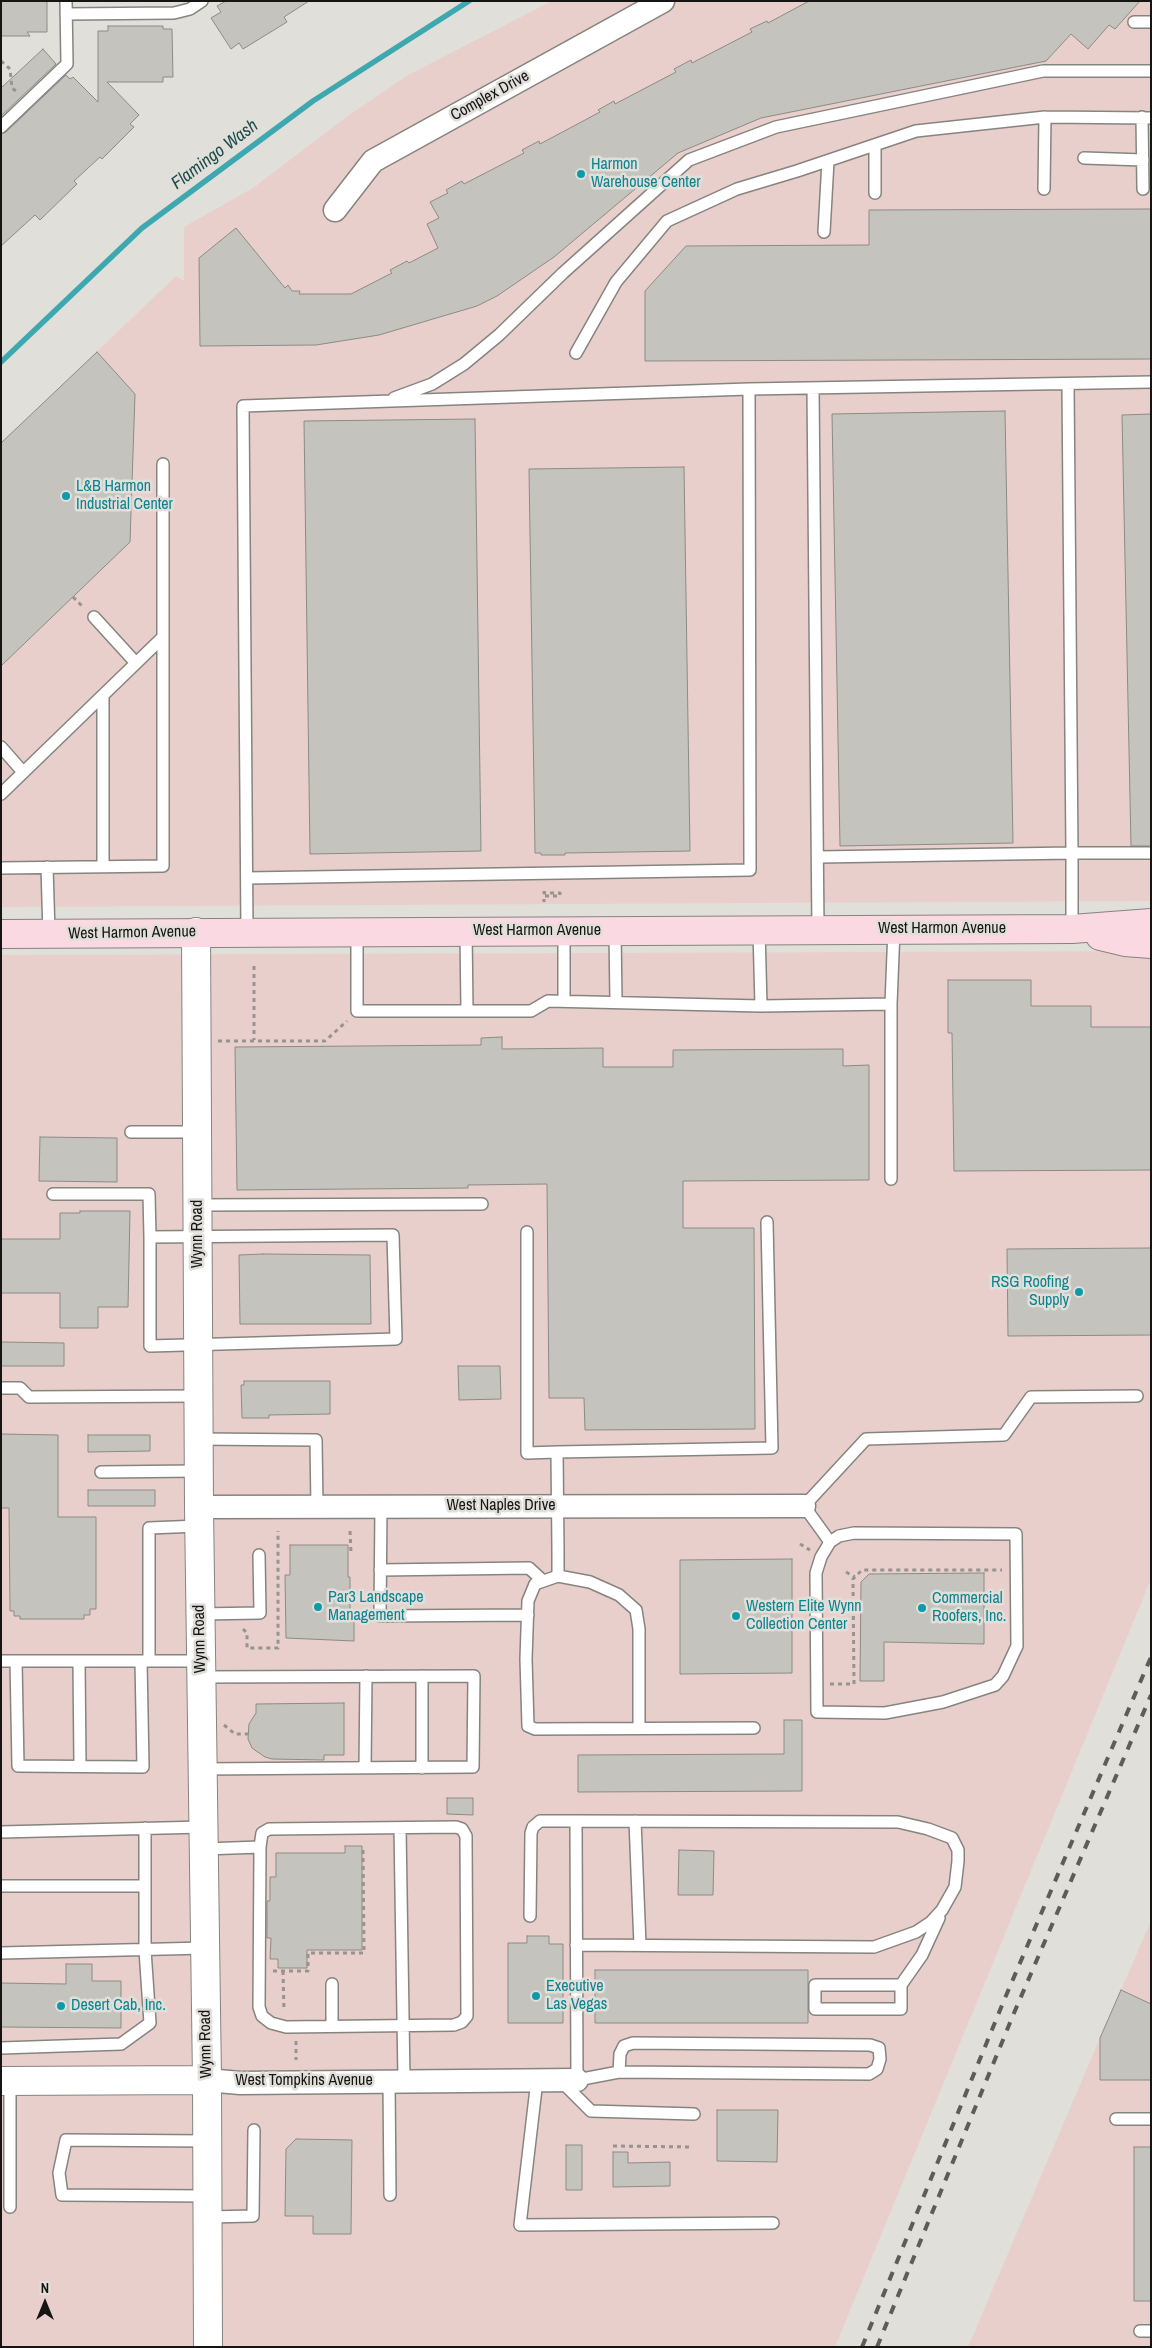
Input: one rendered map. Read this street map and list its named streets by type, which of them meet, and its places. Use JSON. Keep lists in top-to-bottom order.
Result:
{
  "streets": {
    "main road": ["West Harmon Avenue"],
    "street": [
      "Complex Drive",
      "Wynn Road",
      "West Naples Drive",
      "West Tompkins Avenue"
    ]
  },
  "crossings": [
    ["West Harmon Avenue", "Wynn Road"],
    ["Wynn Road", "West Naples Drive"],
    ["Wynn Road", "West Tompkins Avenue"]
  ],
  "water": ["Flamingo Wash"],
  "places": [
    "Harmon Warehouse Center",
    "L&B Harmon Industrial Center",
    "RSG Roofing Supply",
    "Par3 Landscape Management",
    "Commercial Roofers, Inc.",
    "Western Elite Wynn Collection Center",
    "Executive Las Vegas",
    "Desert Cab, Inc."
  ],
  "north": "top"
}
